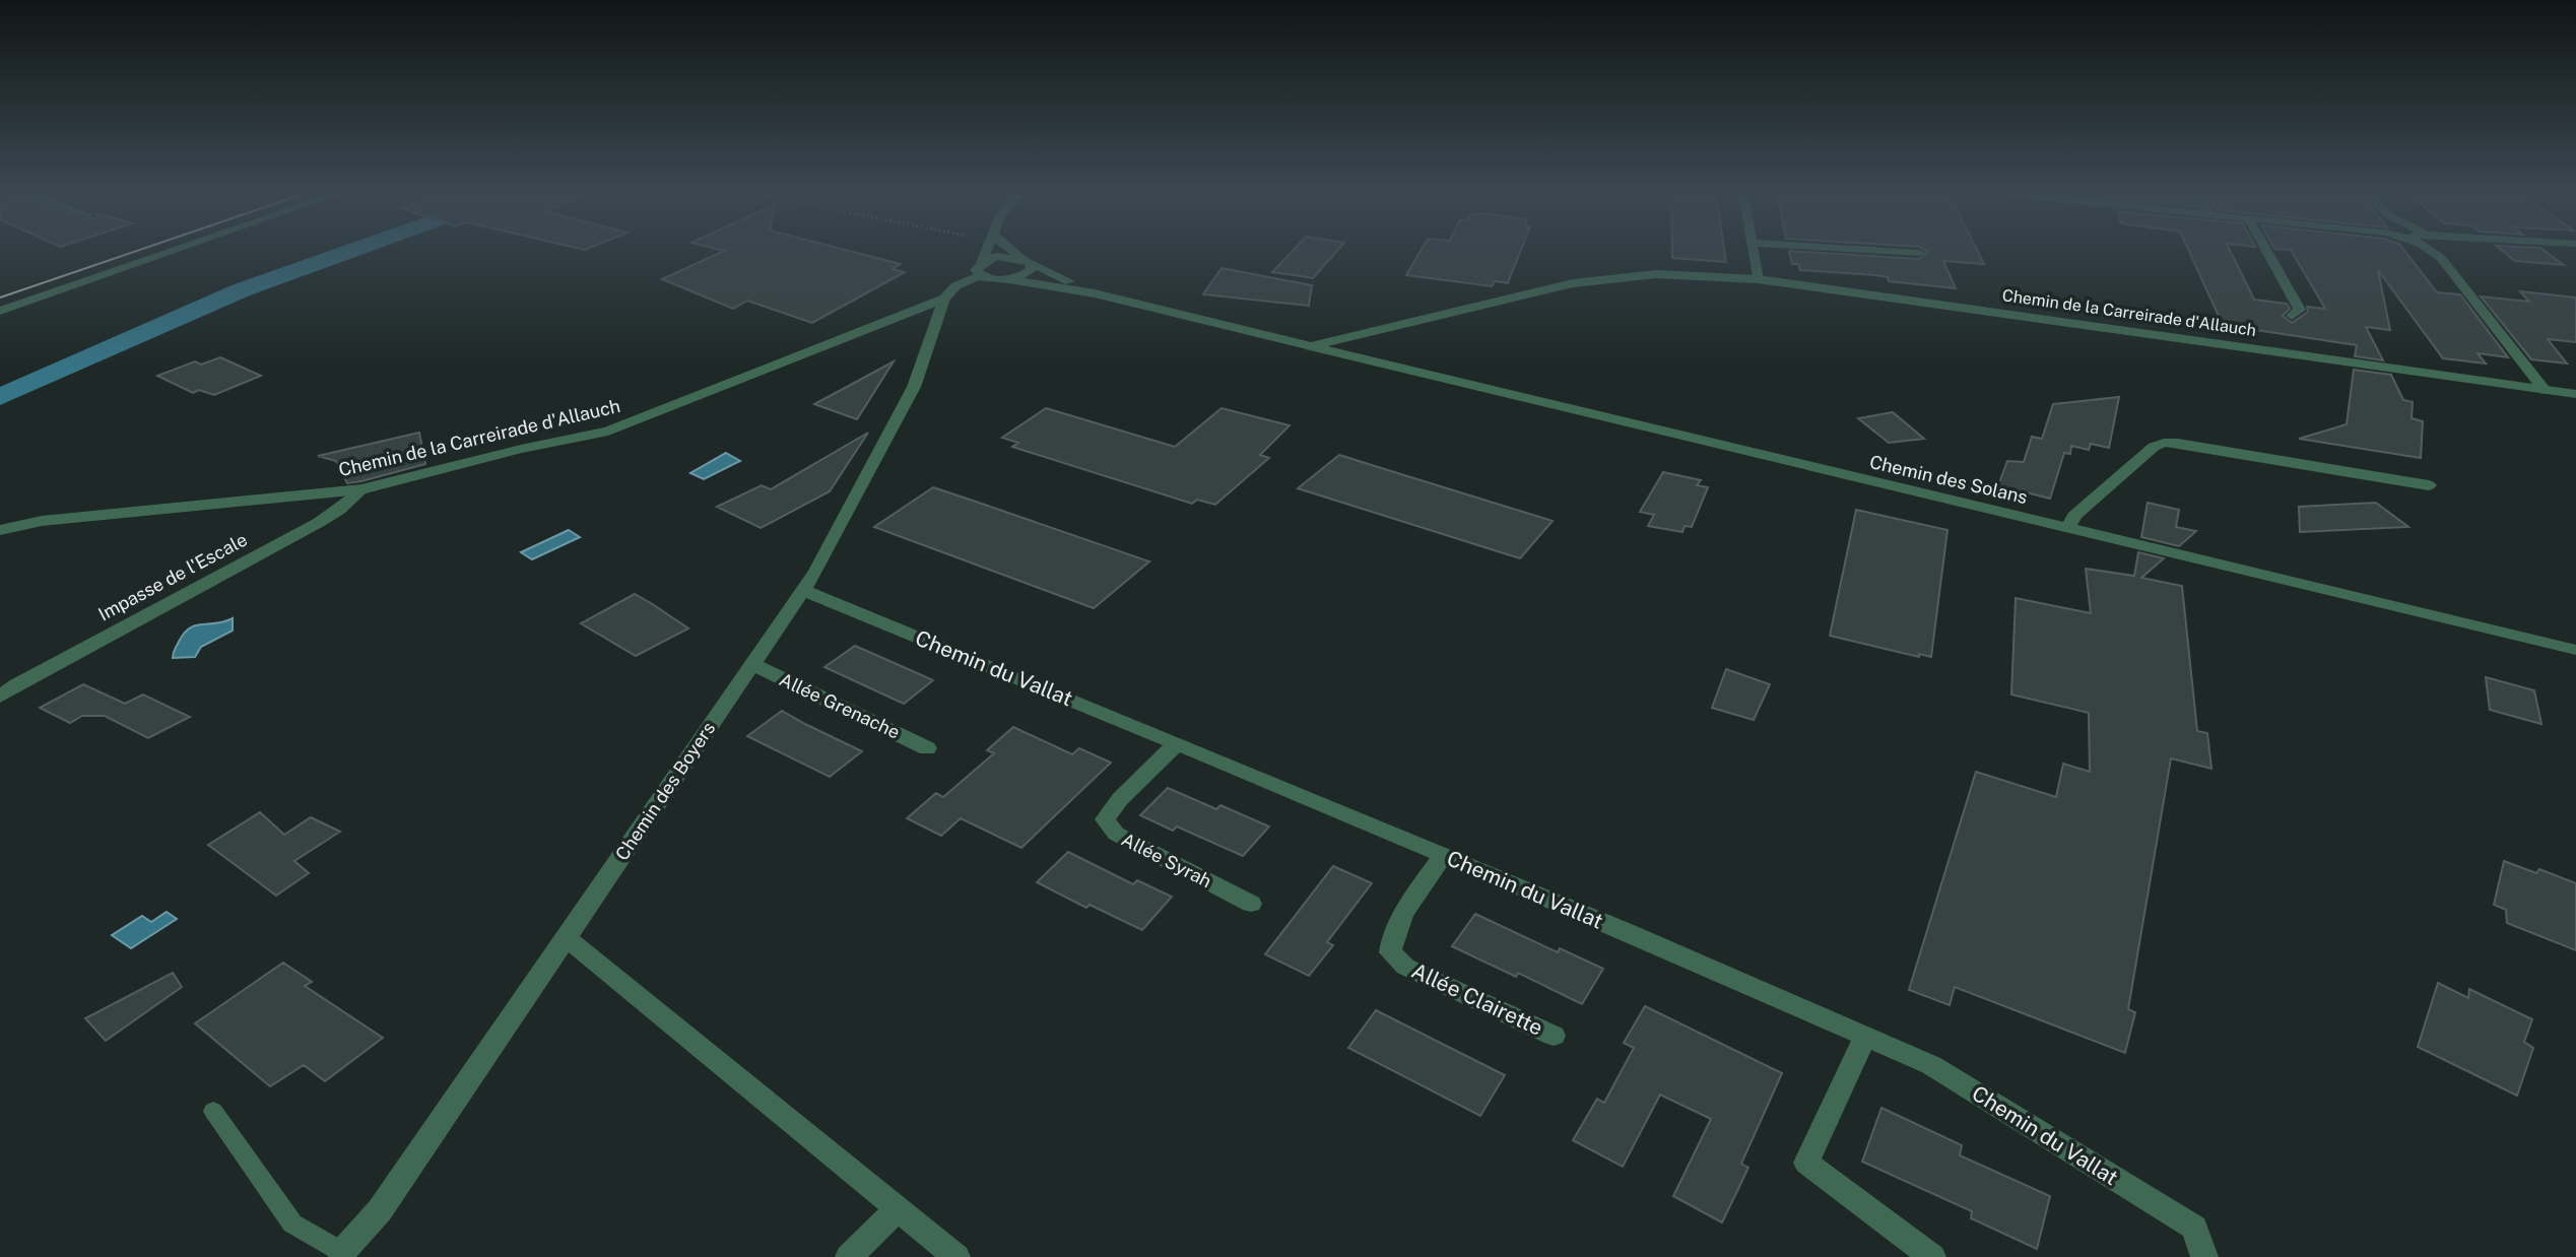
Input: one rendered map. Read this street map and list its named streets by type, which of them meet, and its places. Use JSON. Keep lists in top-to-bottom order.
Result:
{
  "streets": {
    "street": [
      "Chemin de la Carreirade d'Allauch",
      "Chemin des Solans",
      "Impasse de l'Escale",
      "Chemin du Vallat",
      "Allée Grenache",
      "Chemin des Boyers",
      "Allée Syrah",
      "Allée Clairette"
    ]
  },
  "crossings": [
    ["Chemin de la Carreirade d'Allauch", "Chemin des Solans"],
    ["Chemin de la Carreirade d'Allauch", "Impasse de l'Escale"],
    ["Chemin de la Carreirade d'Allauch", "Chemin des Boyers"],
    ["Chemin du Vallat", "Chemin des Boyers"],
    ["Chemin du Vallat", "Allée Syrah"],
    ["Chemin du Vallat", "Allée Clairette"],
    ["Allée Grenache", "Chemin des Boyers"]
  ]
}
